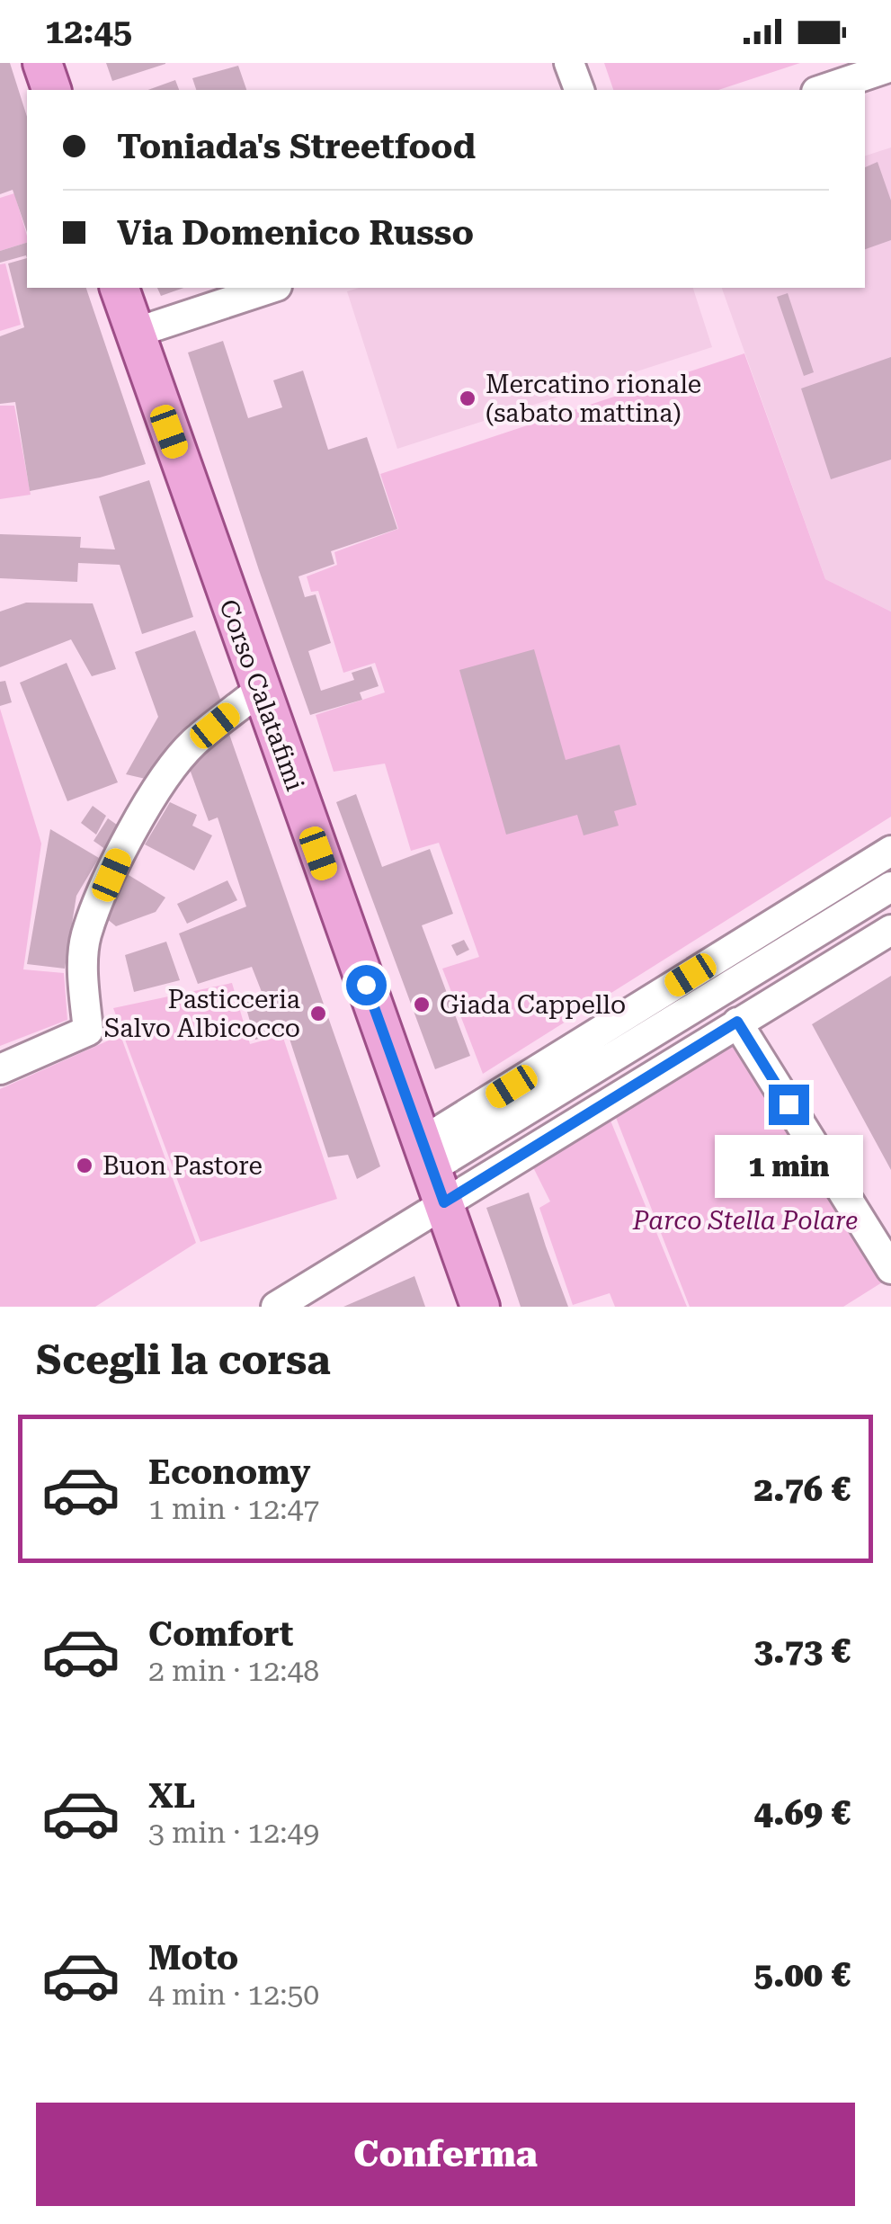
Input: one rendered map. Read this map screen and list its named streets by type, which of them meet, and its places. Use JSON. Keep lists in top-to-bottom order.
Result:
{
  "streets": {
    "main road": ["Corso Calatafimi"]
  },
  "parks": ["Parco Stella Polare"],
  "places": [
    "Mercatino rionale (sabato mattina)",
    "Giada Cappello",
    "Pasticceria Salvo Albicocco",
    "Buon Pastore"
  ],
  "page": {
    "status": "12:45",
    "banner": ["Toniada's Streetfood", "Via Domenico Russo"],
    "bubble": "1 min",
    "heading": "Scegli la corsa",
    "list": [
      {
        "name": "Economy",
        "note": "1 min · 12:47",
        "value": "2.76 €"
      },
      {
        "name": "Comfort",
        "note": "2 min · 12:48",
        "value": "3.73 €"
      },
      {
        "name": "XL",
        "note": "3 min · 12:49",
        "value": "4.69 €"
      },
      {
        "name": "Moto",
        "note": "4 min · 12:50",
        "value": "5.00 €"
      }
    ],
    "buttons": "Conferma"
  }
}
